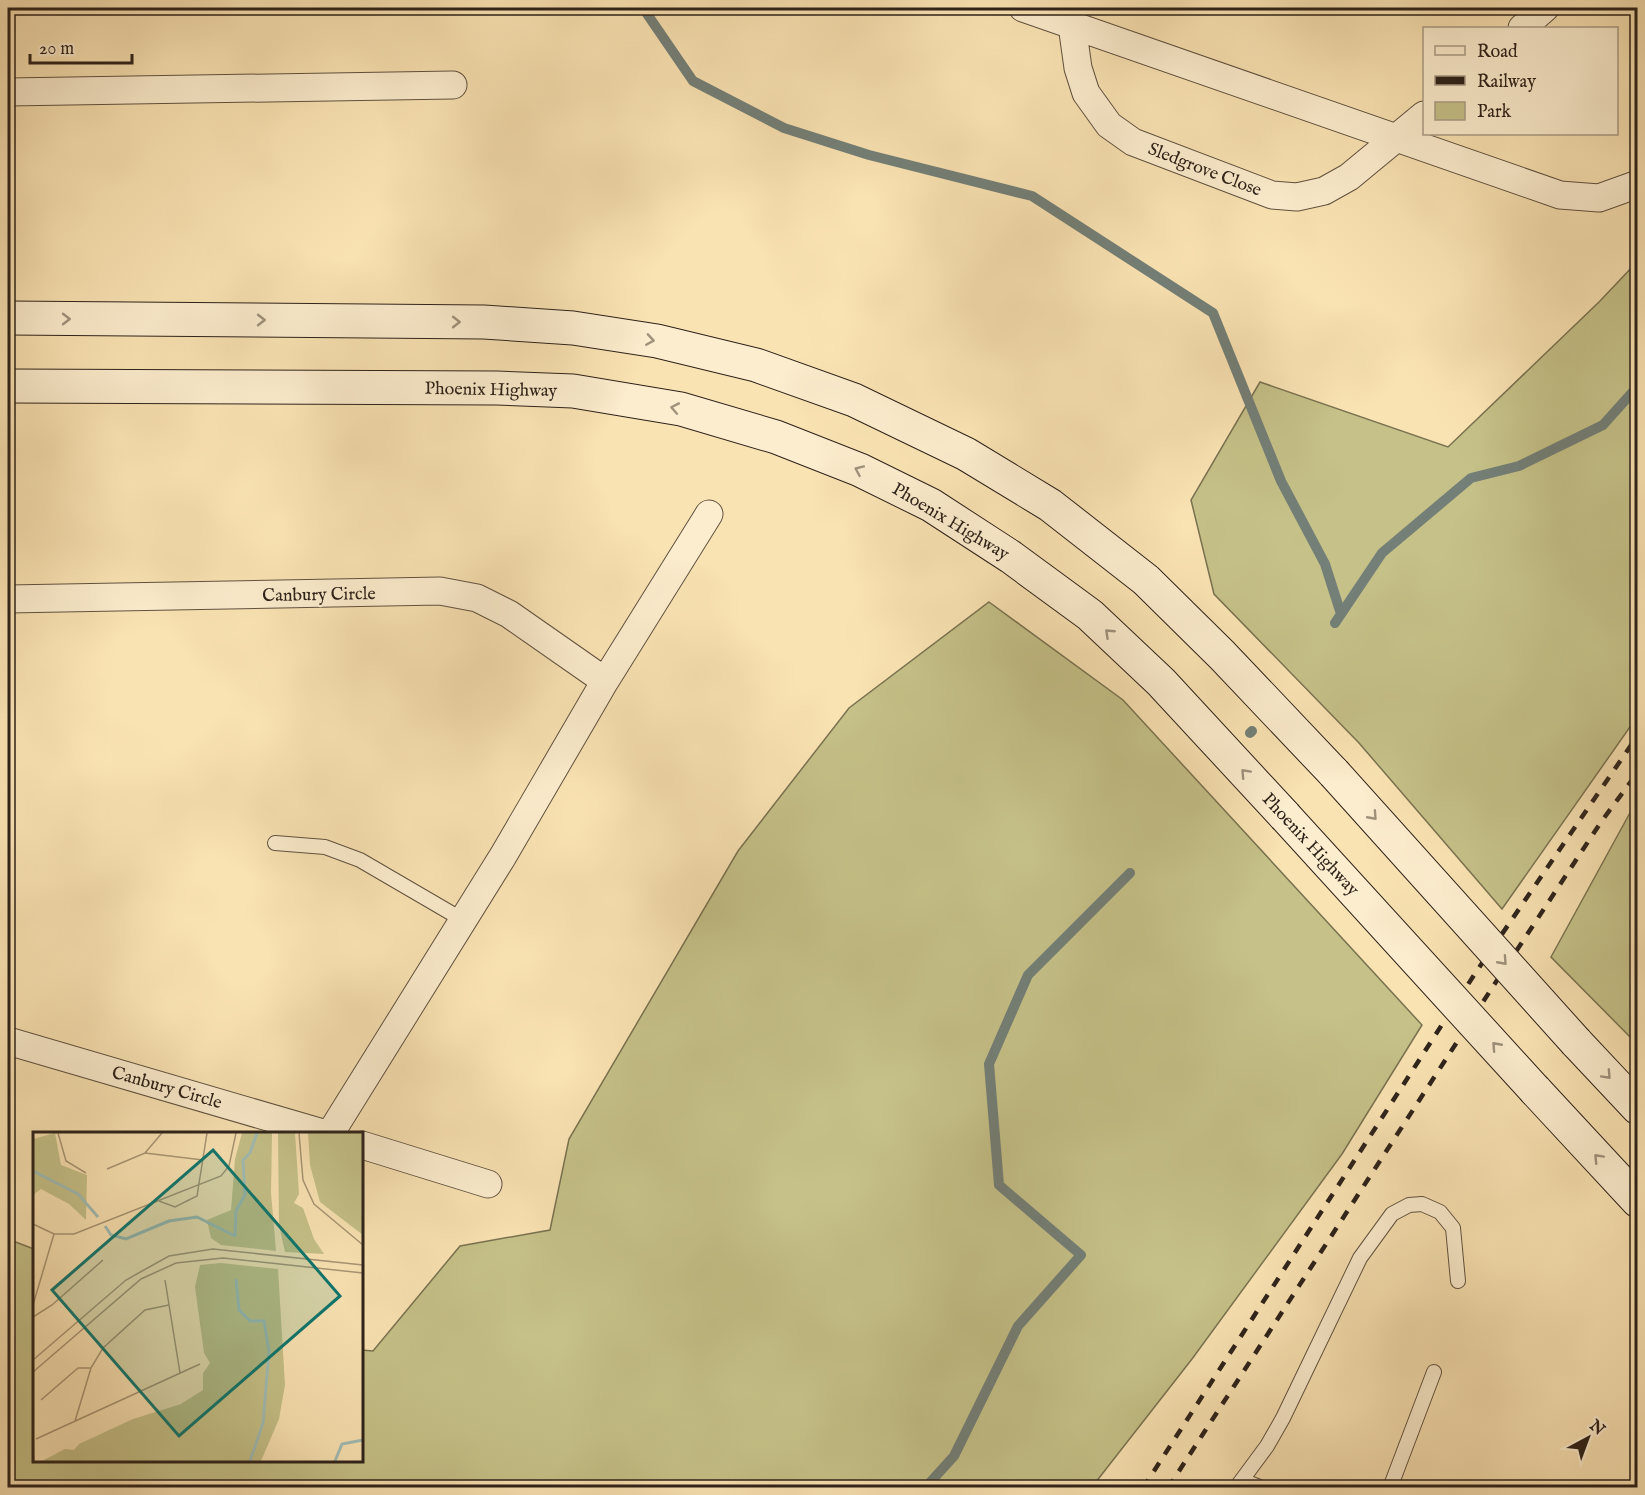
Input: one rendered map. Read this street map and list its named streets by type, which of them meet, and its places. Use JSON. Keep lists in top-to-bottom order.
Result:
{
  "streets": {
    "main road": ["Phoenix Highway"],
    "street": ["Sledgrove Close", "Canbury Circle"]
  },
  "legend": ["Road", "Railway", "Park"],
  "scale_bar": "20 m",
  "north": "top right"
}
